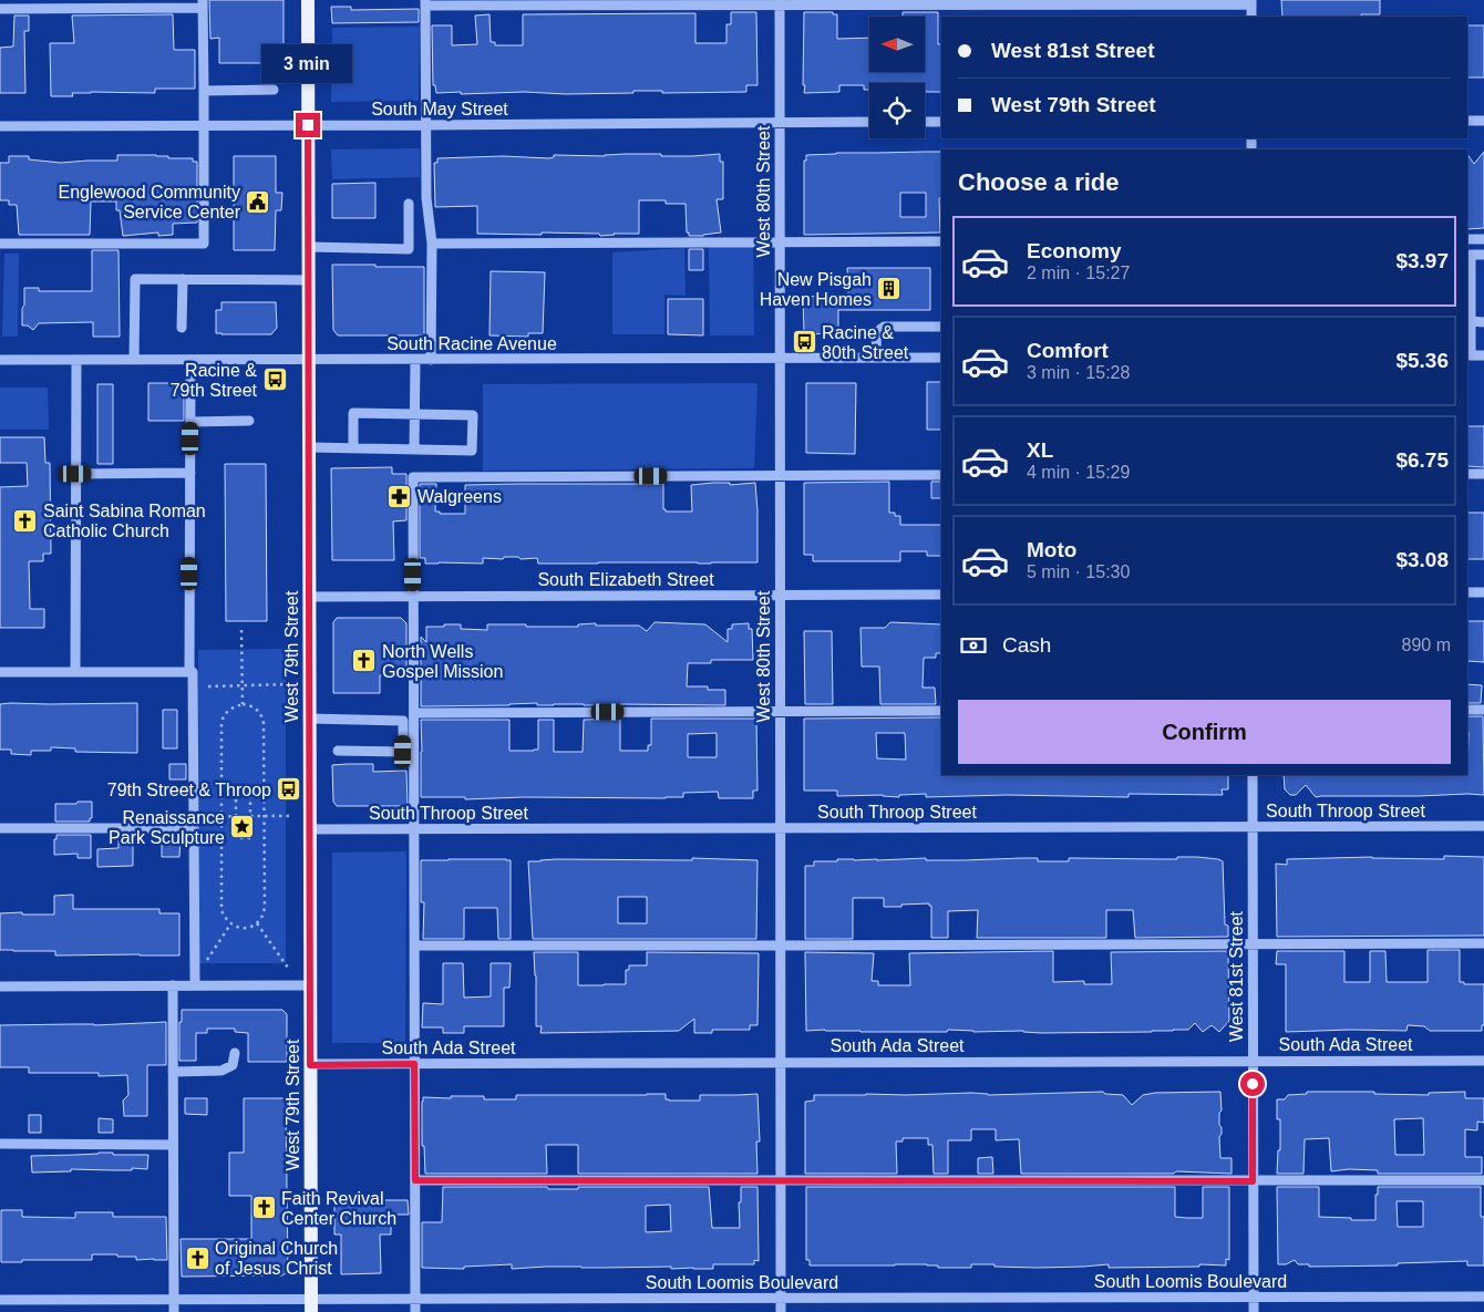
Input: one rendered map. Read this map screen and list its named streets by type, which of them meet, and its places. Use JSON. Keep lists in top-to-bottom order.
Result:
{
  "streets": {
    "main road": ["West 79th Street"],
    "street": [
      "South May Street",
      "West 80th Street",
      "South Racine Avenue",
      "South Elizabeth Street",
      "South Throop Street",
      "West 81st Street",
      "South Ada Street",
      "South Loomis Boulevard"
    ]
  },
  "crossings": [
    ["South May Street", "West 80th Street"],
    ["South May Street", "West 79th Street"],
    ["West 80th Street", "South Racine Avenue"],
    ["West 80th Street", "South Elizabeth Street"],
    ["West 80th Street", "South Throop Street"],
    ["West 80th Street", "South Ada Street"],
    ["West 80th Street", "South Loomis Boulevard"],
    ["South Racine Avenue", "West 79th Street"],
    ["South Elizabeth Street", "West 79th Street"],
    ["West 79th Street", "South Throop Street"],
    ["West 79th Street", "South Ada Street"],
    ["West 79th Street", "South Loomis Boulevard"],
    ["South Throop Street", "West 81st Street"],
    ["West 81st Street", "South Ada Street"],
    ["West 81st Street", "South Loomis Boulevard"]
  ],
  "places": {
    "public building": ["Englewood Community Service Center"],
    "building": ["New Pisgah Haven Homes"],
    "bus stop": ["Racine & 80th Street", "Racine & 79th Street", "79th Street & Throop"],
    "pharmacy": ["Walgreens"],
    "church": [
      "Saint Sabina Roman Catholic Church",
      "North Wells Gospel Mission",
      "Faith Revival Center Church",
      "Original Church of Jesus Christ"
    ],
    "place": ["Renaissance Park Sculpture"]
  },
  "north": "left",
  "page": {
    "banner": ["West 81st Street", "West 79th Street"],
    "bubble": "3 min",
    "heading": "Choose a ride",
    "list": [
      {
        "name": "Economy",
        "note": "2 min · 15:27",
        "value": "$3.97"
      },
      {
        "name": "Comfort",
        "note": "3 min · 15:28",
        "value": "$5.36"
      },
      {
        "name": "XL",
        "note": "4 min · 15:29",
        "value": "$6.75"
      },
      {
        "name": "Moto",
        "note": "5 min · 15:30",
        "value": "$3.08"
      }
    ],
    "pay": ["Cash", "890 m"],
    "buttons": "Confirm"
  }
}
